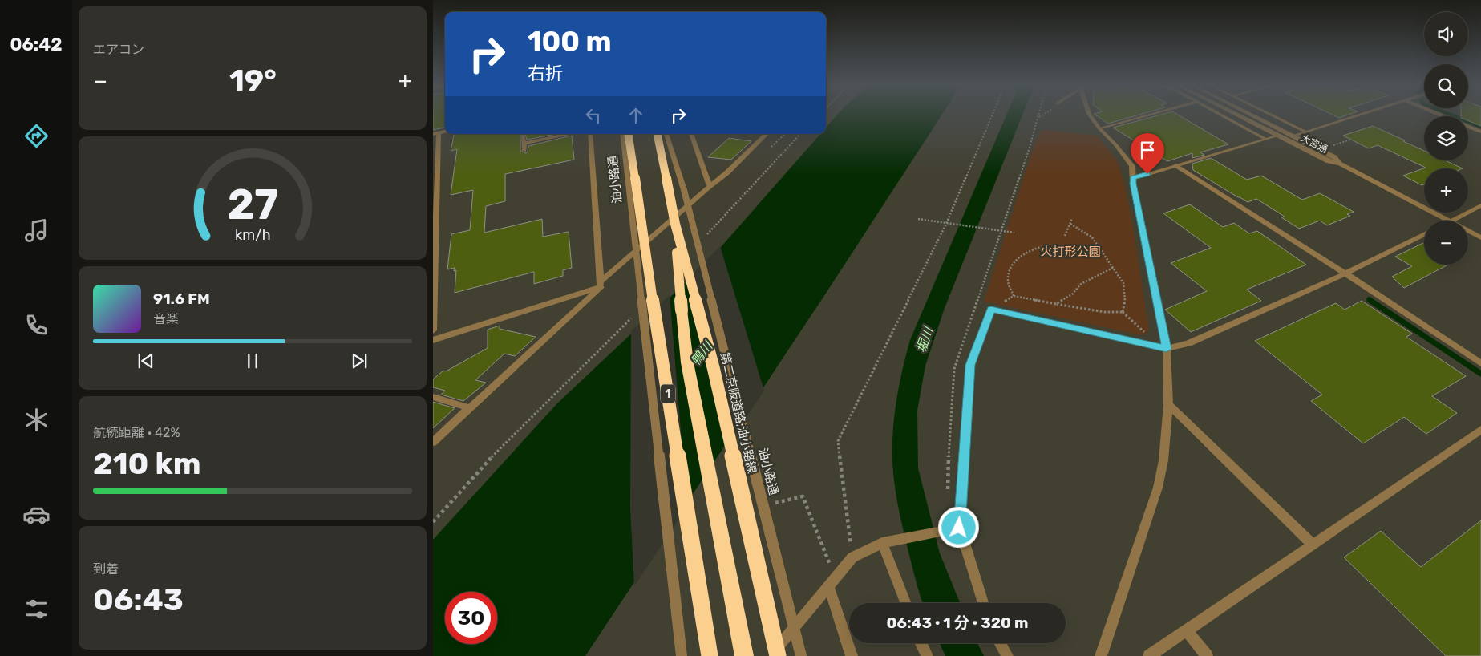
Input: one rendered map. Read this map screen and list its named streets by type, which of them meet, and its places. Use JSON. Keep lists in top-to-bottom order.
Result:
{
  "streets": {
    "highway": ["1", "第二京阪道路;油小路線"],
    "street": ["大宮通", "油小路通"]
  },
  "water": ["堀川", "鴨川"],
  "parks": ["火打形公園"],
  "page": {
    "tabs": "06:42",
    "tile": [
      "エアコン",
      ["航続距離 · 42%", "210 km"],
      ["到着", "06:43"]
    ],
    "map_buttons": ["+", "−"],
    "turn": ["100 m", "右折"],
    "heat": ["−", "19°", "+"],
    "song": ["91.6 FM", "音楽"],
    "limit": "30",
    "trip": "06:43 · 1 分 · 320 m",
    "gauge": ["27", "km/h"]
  }
}
